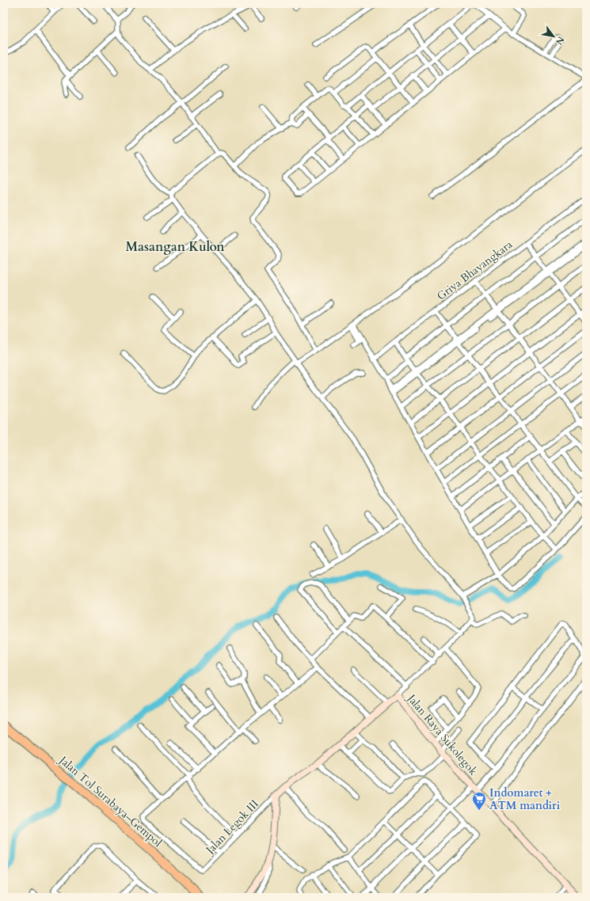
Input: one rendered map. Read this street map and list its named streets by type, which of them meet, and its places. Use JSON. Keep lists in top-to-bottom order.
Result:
{
  "streets": {
    "highway": ["Jalan Tol Surabaya–Gempol"],
    "street": ["Griya Bhayangkara", "Jalan Raya Sukolegok", "Jalan Legok III"]
  },
  "crossings": [
    ["Jalan Raya Sukolegok", "Jalan Legok III"]
  ],
  "districts": ["Masangan Kulon"],
  "places": {
    "supermarket": ["Indomaret + ATM mandiri"]
  },
  "north": "bottom right"
}
